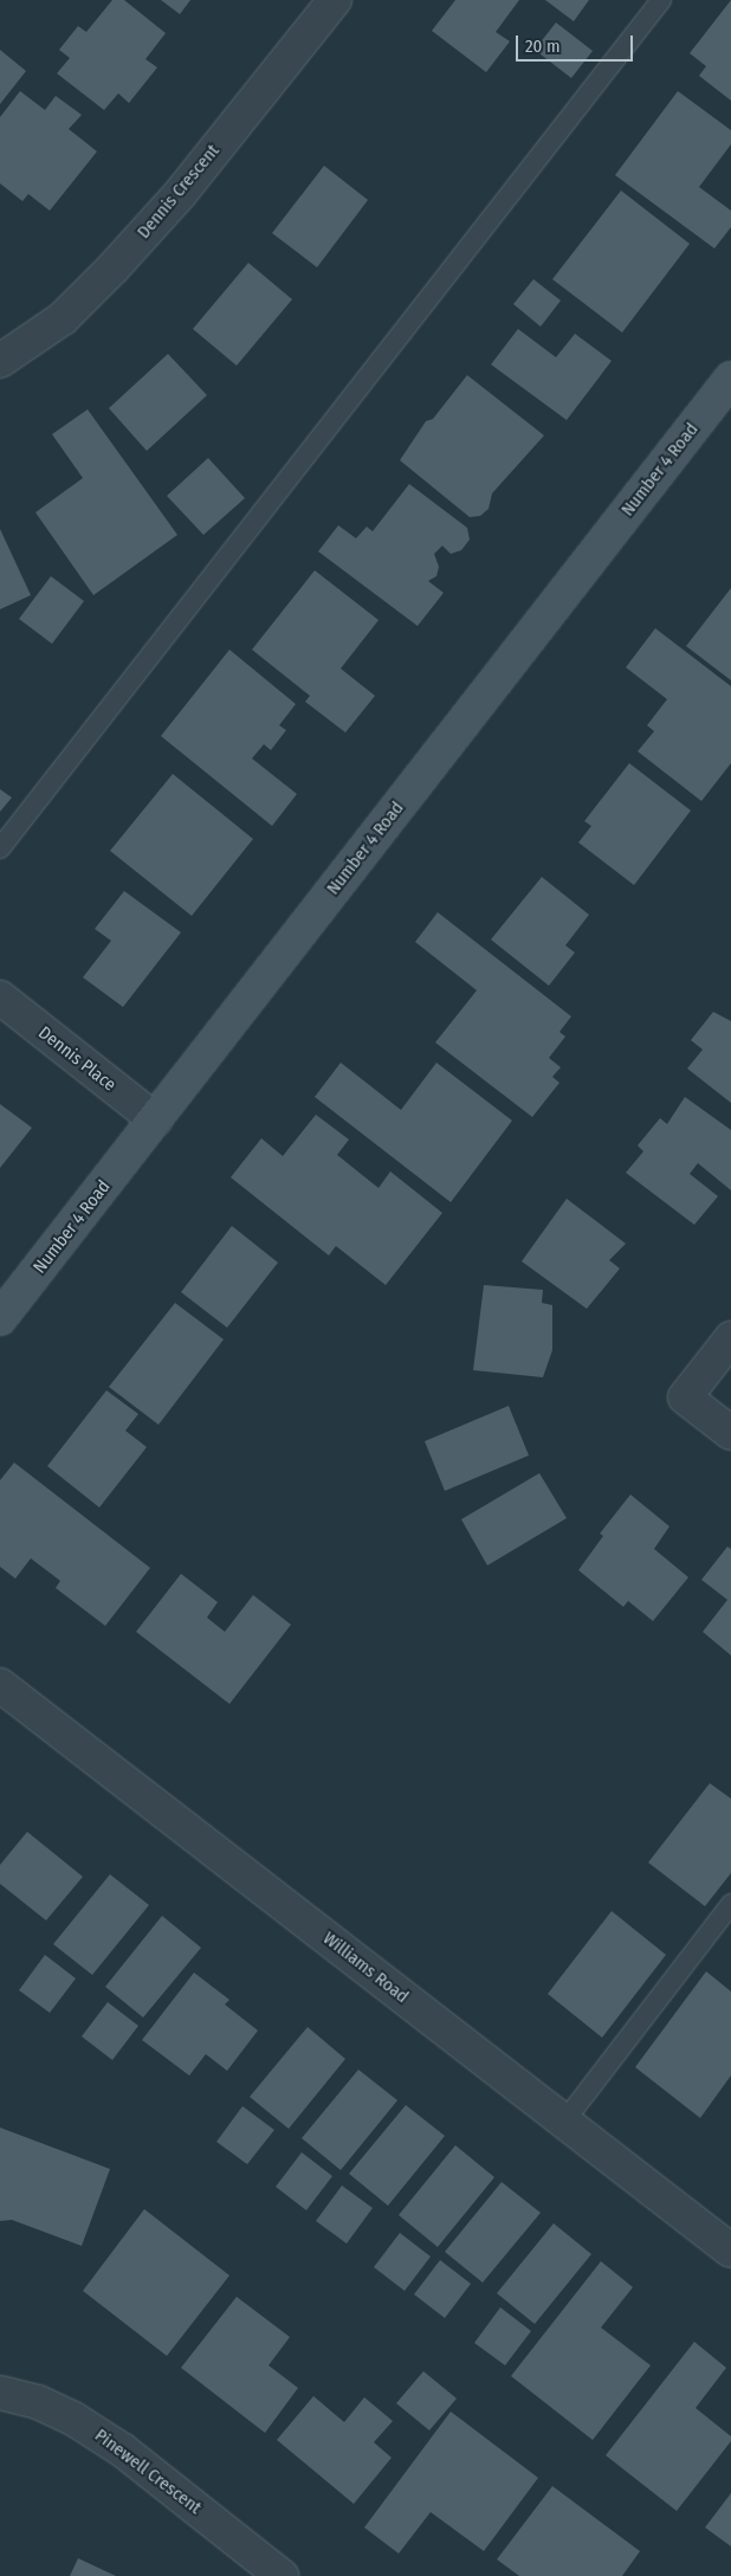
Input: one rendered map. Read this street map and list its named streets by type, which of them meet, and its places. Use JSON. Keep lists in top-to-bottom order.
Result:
{
  "streets": {
    "main road": ["Number 4 Road"],
    "street": [
      "Dennis Crescent",
      "Dennis Place",
      "Williams Road",
      "Pinewell Crescent"
    ]
  },
  "crossings": [
    ["Number 4 Road", "Dennis Place"]
  ],
  "scale_bar": "20 m"
}
